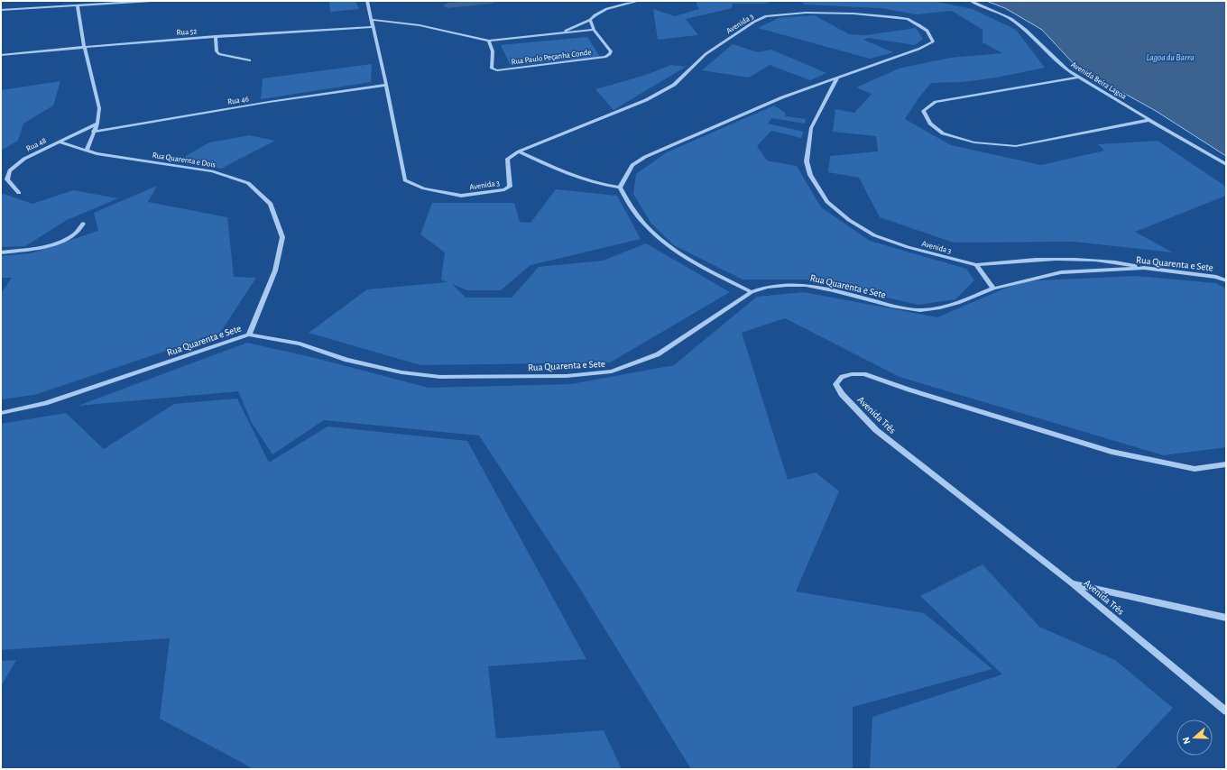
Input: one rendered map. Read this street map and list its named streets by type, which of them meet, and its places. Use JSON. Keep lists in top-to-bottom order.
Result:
{
  "streets": {
    "street": [
      "Avenida 3",
      "Rua 52",
      "Rua Paulo Peçanha Conde",
      "Avenida Beira Lagoa",
      "Rua 46",
      "Rua 48",
      "Rua Quarenta e Dois",
      "Rua Quarenta e Sete",
      "Avenida Três"
    ]
  },
  "crossings": [
    ["Avenida 3", "Rua 52"],
    ["Avenida 3", "Rua 46"],
    ["Avenida 3", "Rua Quarenta e Sete"],
    ["Rua 48", "Rua Quarenta e Dois"],
    ["Rua Quarenta e Dois", "Rua Quarenta e Sete"]
  ],
  "water": ["Lagoa da Barra"],
  "north": "left"
}
